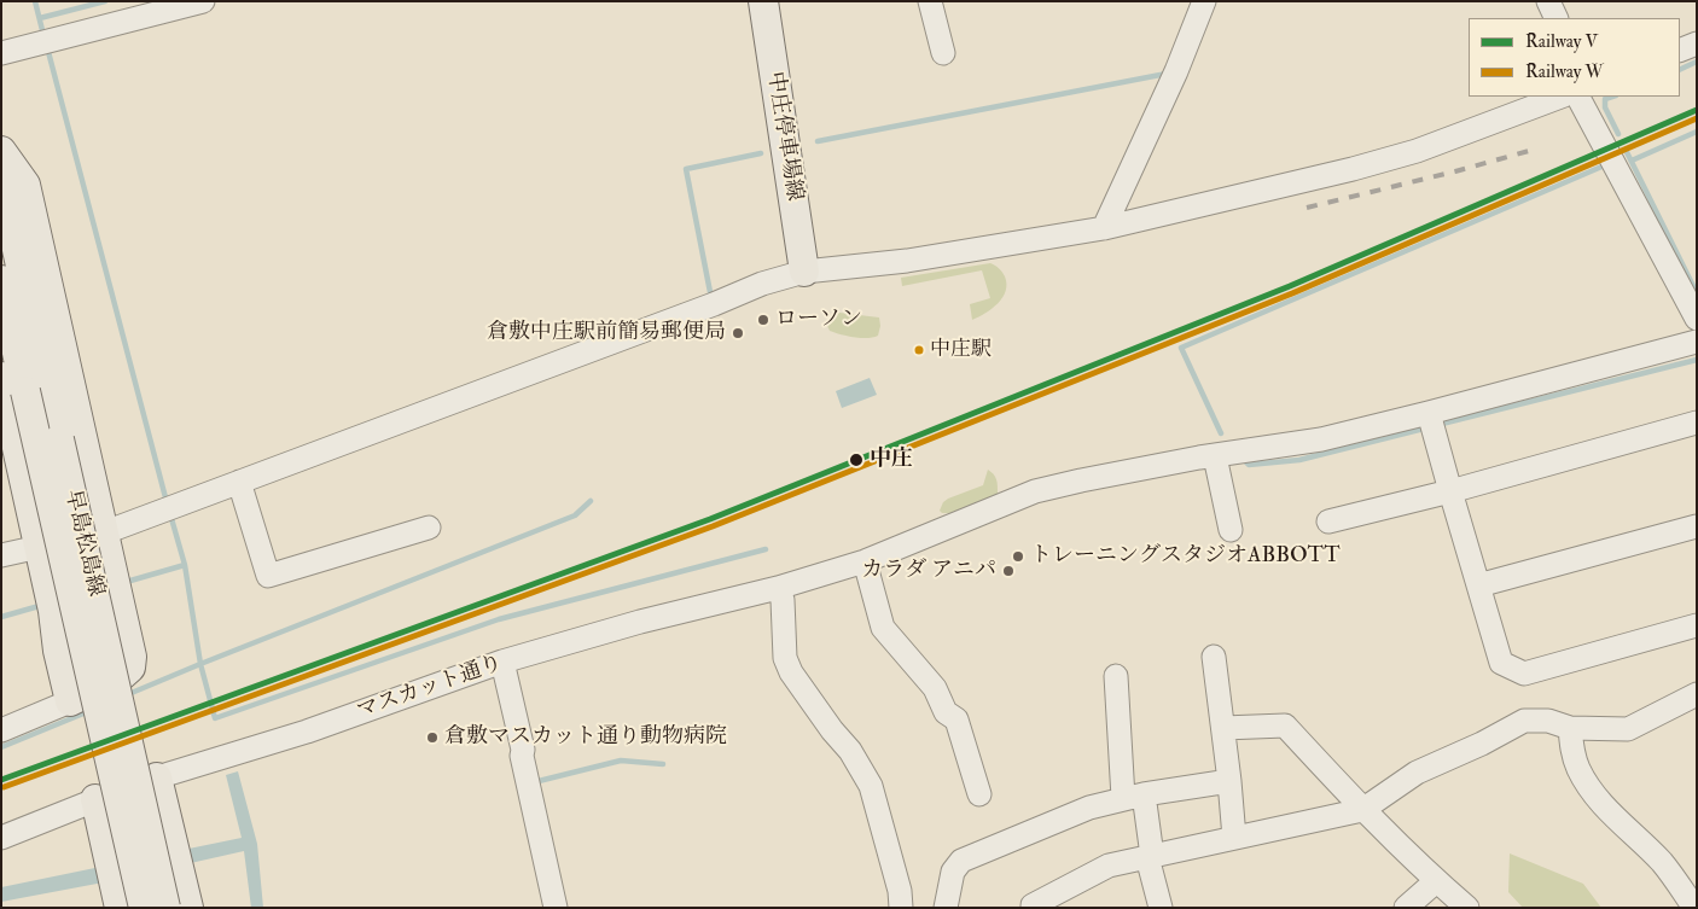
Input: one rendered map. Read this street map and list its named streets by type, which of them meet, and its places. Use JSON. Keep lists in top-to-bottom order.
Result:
{
  "streets": {
    "main road": ["中庄停車場線", "早島松島線"],
    "street": ["マスカット通り"]
  },
  "places": [
    "ローソン",
    "倉敷中庄駅前簡易郵便局",
    "中庄駅",
    "中庄",
    "トレーニングスタジオABBOTT",
    "カラダ アニパ",
    "倉敷マスカット通り動物病院"
  ],
  "lines": ["rail line V", "rail line W"],
  "legend": ["Railway V", "Railway W"]
}
